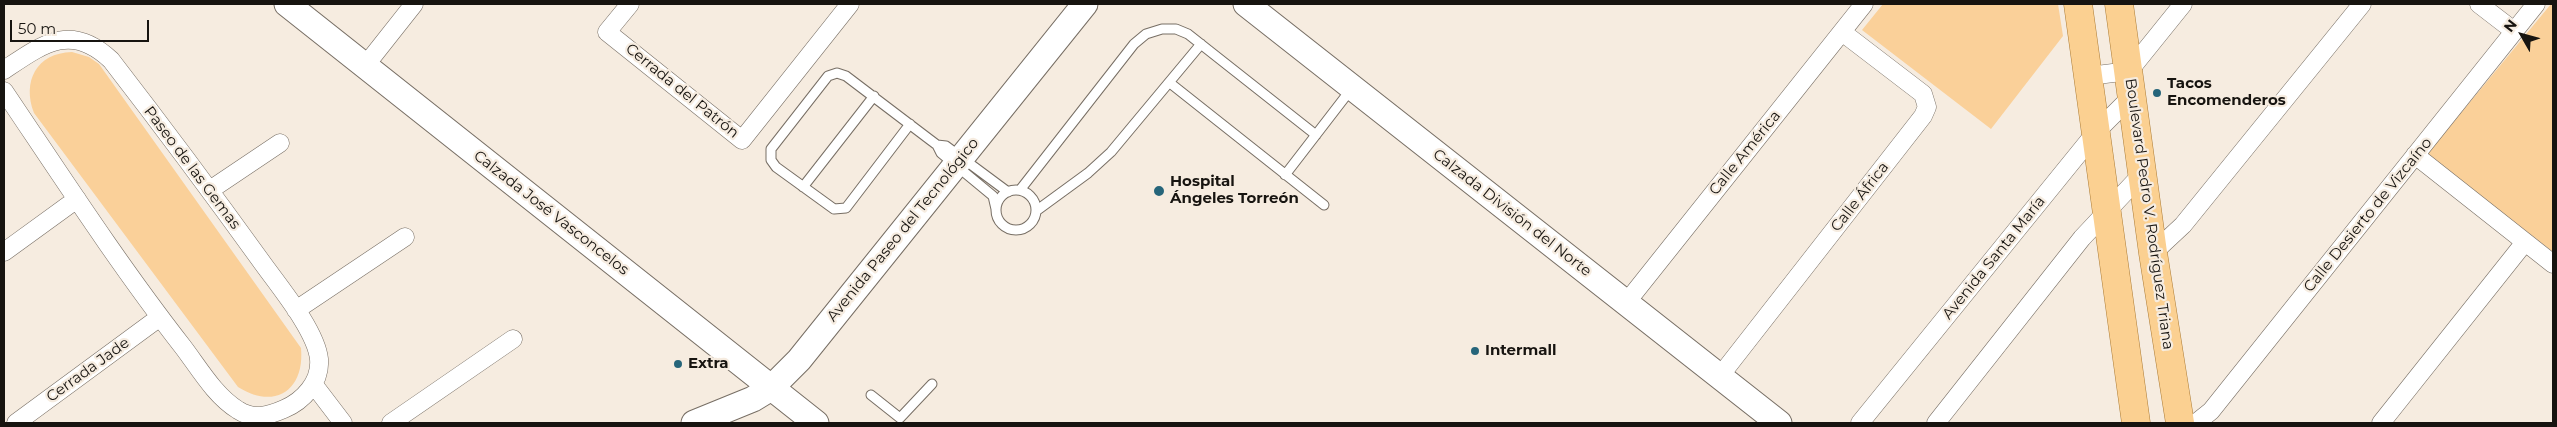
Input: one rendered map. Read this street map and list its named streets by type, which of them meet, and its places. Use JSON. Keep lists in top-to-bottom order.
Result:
{
  "streets": {
    "main road": [
      "Calzada José Vasconcelos",
      "Calzada División del Norte",
      "Boulevard Pedro V. Rodríguez Triana",
      "Avenida Paseo del Tecnológico"
    ],
    "street": [
      "Cerrada del Patrón",
      "Calle América",
      "Paseo de las Gemas",
      "Calle África",
      "Calle Desierto de Vizcaíno",
      "Avenida Santa María",
      "Cerrada Jade"
    ]
  },
  "crossings": [
    ["Calle América", "Calle África"],
    ["Calle América", "Calzada División del Norte"],
    ["Calle África", "Calzada División del Norte"],
    ["Calzada José Vasconcelos", "Avenida Paseo del Tecnológico"],
    ["Boulevard Pedro V. Rodríguez Triana", "Avenida Santa María"]
  ],
  "places": [
    "Tacos Encomenderos",
    "Hospital Ángeles Torreón",
    "Intermall",
    "Extra"
  ],
  "scale_bar": "50 m",
  "north": "top left"
}
